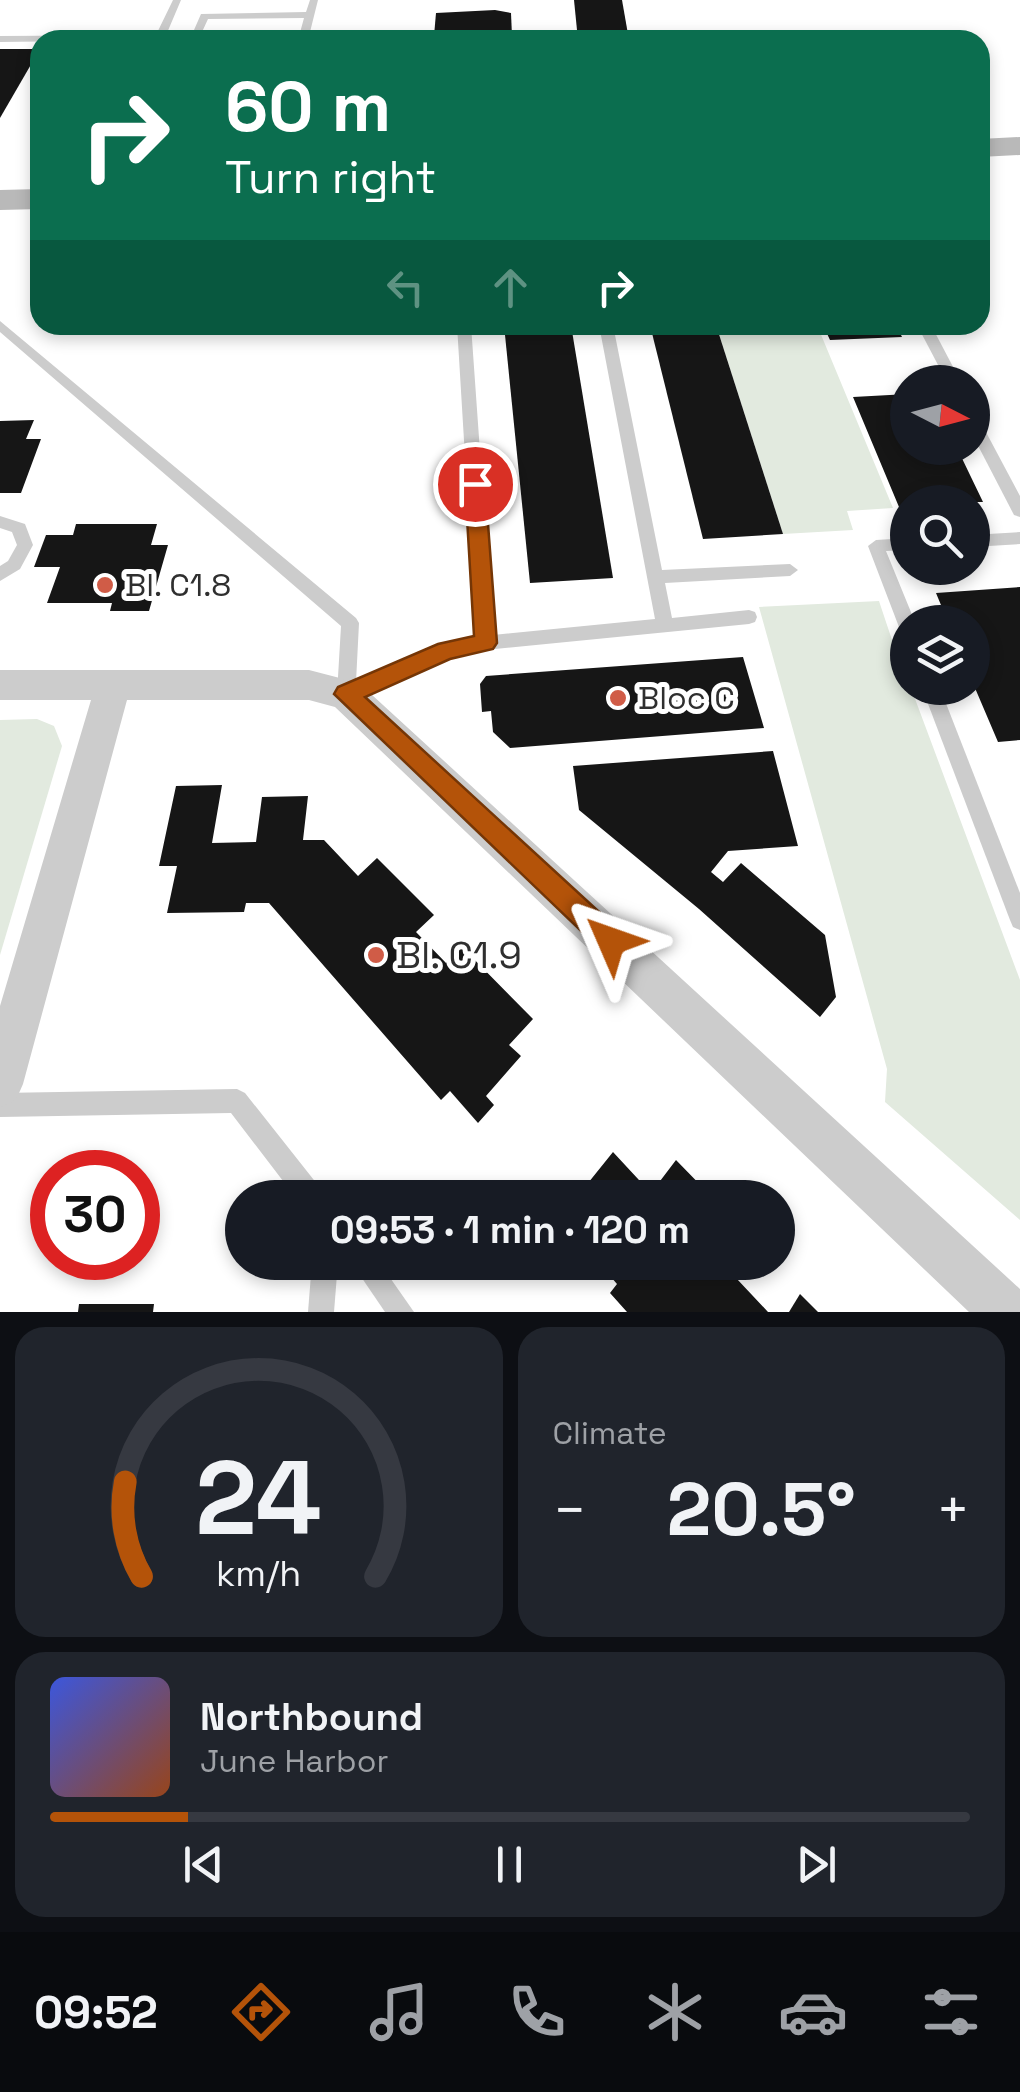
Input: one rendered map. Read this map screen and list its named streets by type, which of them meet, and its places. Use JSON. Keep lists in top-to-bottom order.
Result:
{
  "places": ["Bl. C1.8", "Bloc C", "Bl. C1.9"],
  "north": "right",
  "page": {
    "turn": ["60 m", "Turn right"],
    "limit": "30",
    "trip": "09:53 · 1 min · 120 m",
    "tile": "Climate",
    "heat": ["−", "20.5°", "+"],
    "song": ["Northbound", "June Harbor"],
    "tabs": "09:52",
    "gauge": ["24", "km/h"]
  }
}
